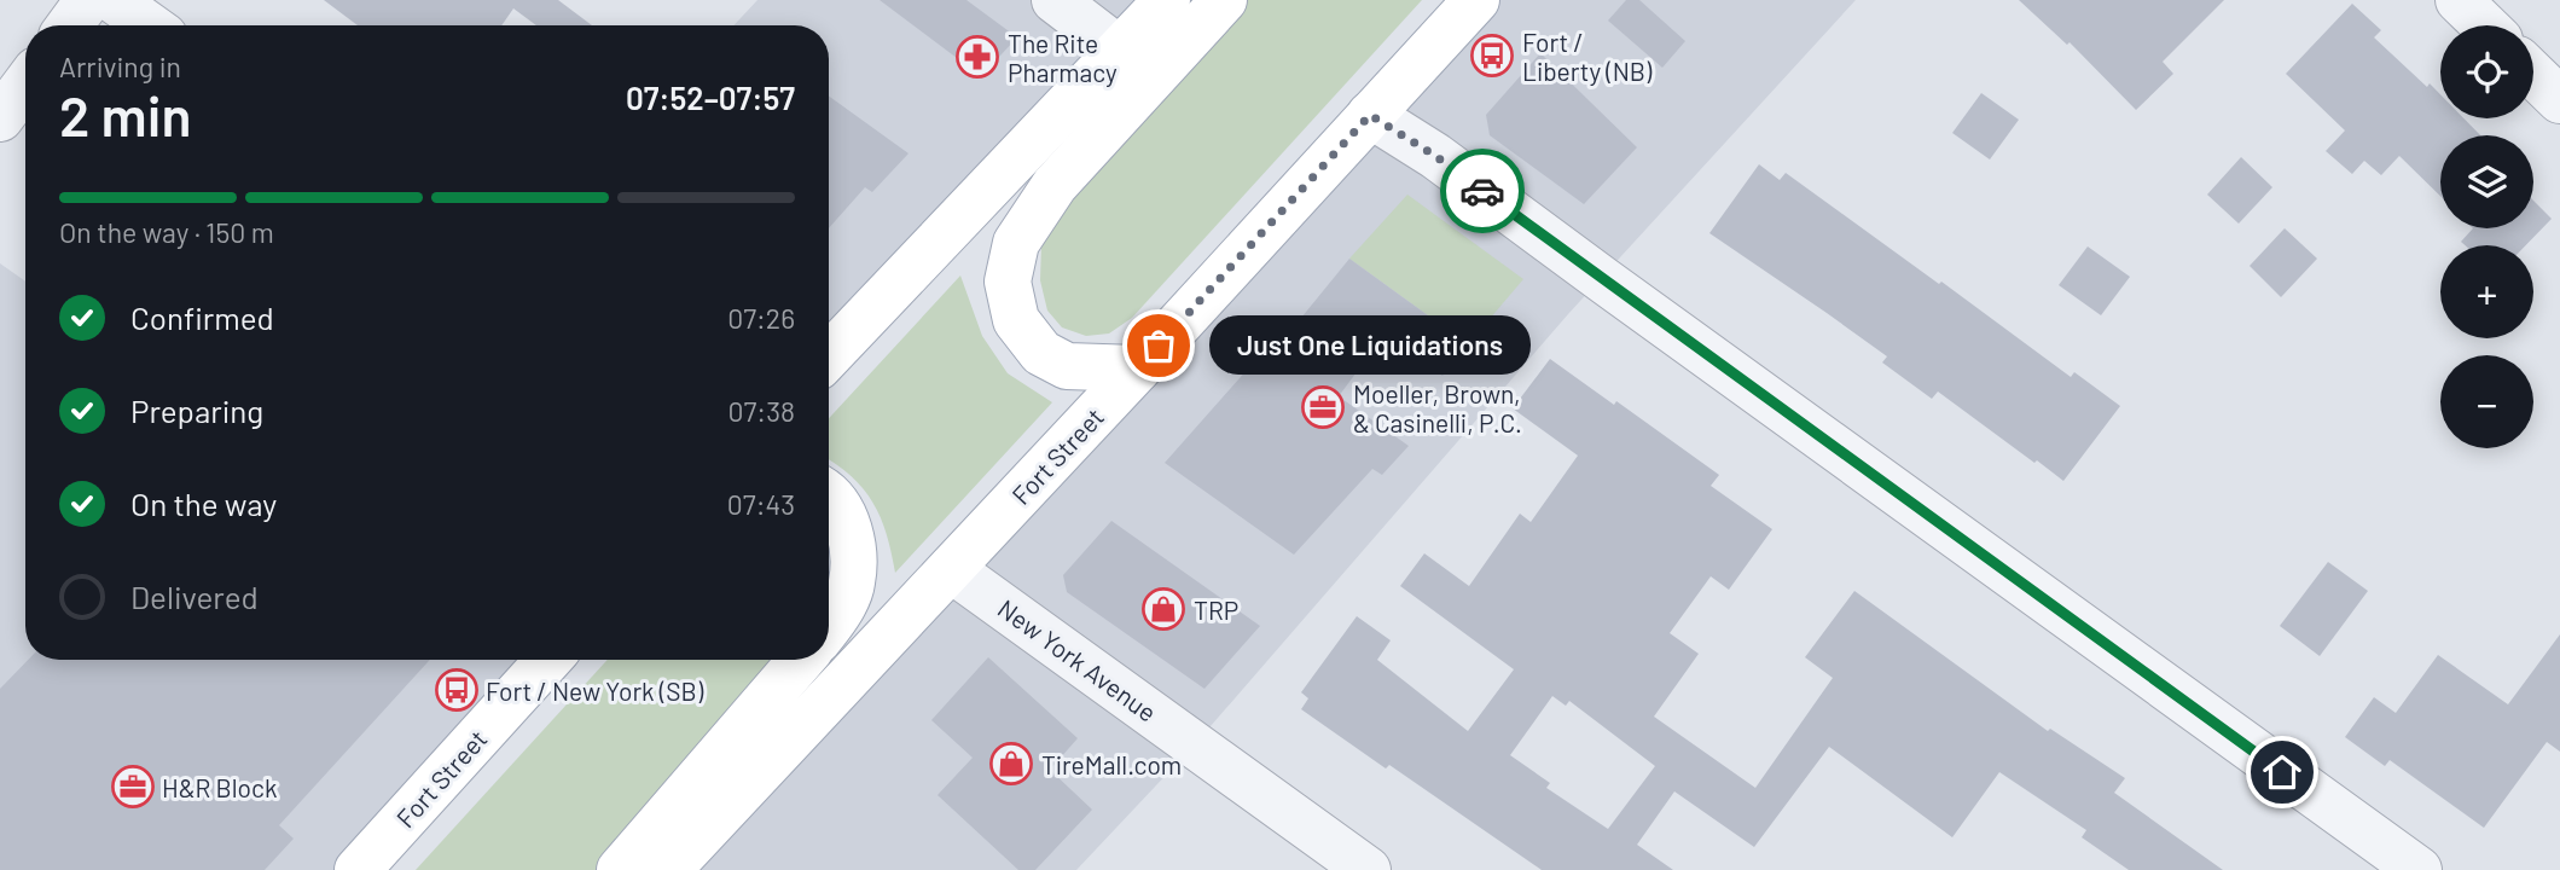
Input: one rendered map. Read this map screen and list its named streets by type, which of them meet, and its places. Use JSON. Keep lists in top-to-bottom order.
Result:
{
  "streets": {
    "main road": ["Fort Street"],
    "street": ["New York Avenue"]
  },
  "crossings": [
    ["Fort Street", "New York Avenue"]
  ],
  "places": {
    "bus stop": ["Fort / Liberty (NB)", "Fort / New York (SB)"],
    "pharmacy": ["The Rite Pharmacy"],
    "other": ["Just One Liquidations"],
    "office": ["Moeller, Brown, & Casinelli, P.C.", "H&R Block"],
    "shop": ["TRP", "TireMall.com"]
  },
  "page": {
    "map_buttons": ["+", "−"],
    "heading": ["2 min", "Arriving in", "07:52–07:57"],
    "bar": "On the way · 150 m",
    "list": [
      ["Confirmed", "07:26"],
      ["Preparing", "07:38"],
      ["On the way", "07:43"],
      "Delivered"
    ],
    "bubble": "Just One Liquidations"
  }
}
